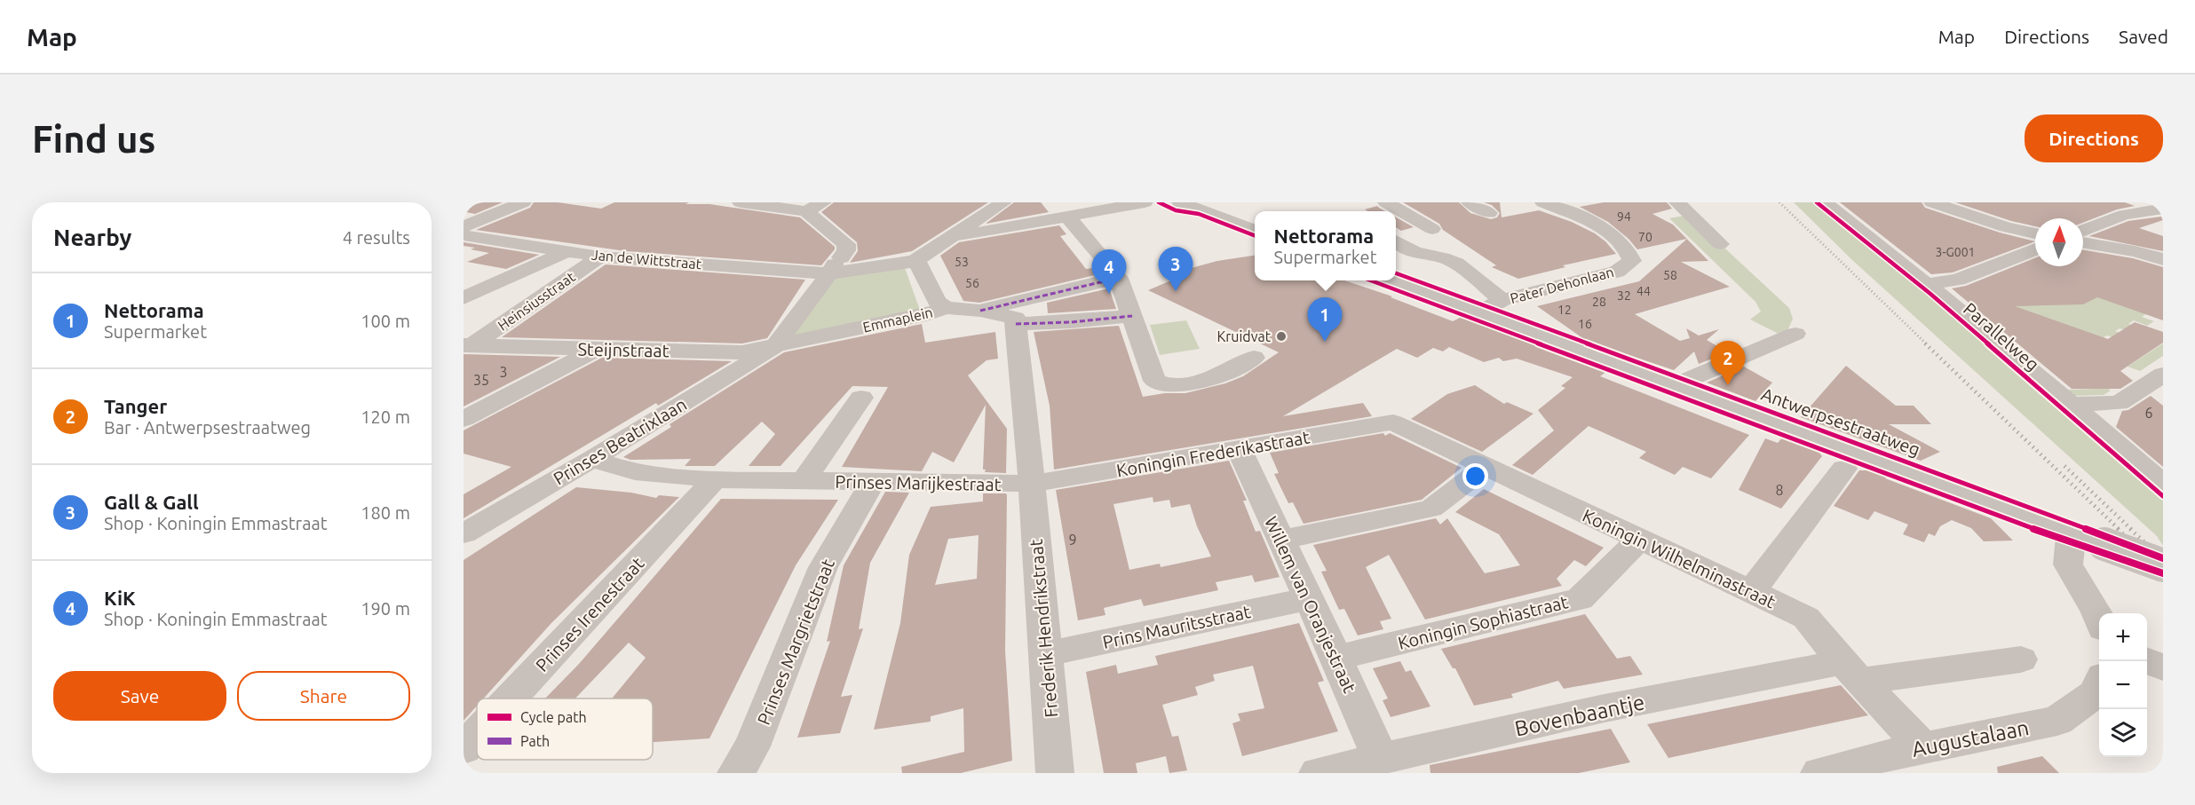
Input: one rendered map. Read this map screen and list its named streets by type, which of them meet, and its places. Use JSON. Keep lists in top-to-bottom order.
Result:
{
  "streets": {
    "street": [
      "Jan de Wittstraat",
      "Pater Dehonlaan",
      "Heinsiusstraat",
      "Emmaplein",
      "Parallelweg",
      "Steijnstraat",
      "Antwerpsestraatweg",
      "Prinses Beatrixlaan",
      "Koningin Frederikastraat",
      "Prinses Marijkestraat",
      "Koningin Wilhelminastraat",
      "Willem van Oranjestraat",
      "Prinses Irenestraat",
      "Koningin Sophiastraat",
      "Prins Mauritsstraat",
      "Frederik Hendrikstraat",
      "Prinses Margrietstraat",
      "Bovenbaantje",
      "Augustalaan"
    ]
  },
  "crossings": [
    ["Jan de Wittstraat", "Heinsiusstraat"],
    ["Pater Dehonlaan", "Antwerpsestraatweg"],
    ["Heinsiusstraat", "Steijnstraat"],
    ["Emmaplein", "Steijnstraat"],
    ["Emmaplein", "Prinses Beatrixlaan"],
    ["Steijnstraat", "Prinses Beatrixlaan"],
    ["Prinses Beatrixlaan", "Prinses Marijkestraat"],
    ["Koningin Frederikastraat", "Prinses Marijkestraat"],
    ["Koningin Frederikastraat", "Koningin Wilhelminastraat"],
    ["Koningin Frederikastraat", "Willem van Oranjestraat"],
    ["Koningin Frederikastraat", "Frederik Hendrikstraat"],
    ["Prinses Marijkestraat", "Prinses Irenestraat"],
    ["Prinses Marijkestraat", "Frederik Hendrikstraat"],
    ["Prinses Marijkestraat", "Prinses Margrietstraat"],
    ["Koningin Wilhelminastraat", "Koningin Sophiastraat"],
    ["Koningin Wilhelminastraat", "Bovenbaantje"],
    ["Koningin Wilhelminastraat", "Augustalaan"],
    ["Willem van Oranjestraat", "Koningin Sophiastraat"],
    ["Willem van Oranjestraat", "Prins Mauritsstraat"],
    ["Willem van Oranjestraat", "Bovenbaantje"],
    ["Prins Mauritsstraat", "Frederik Hendrikstraat"]
  ],
  "places": ["Kruidvat"],
  "house_numbers": [
    "94",
    "70",
    "3-G001",
    "53",
    "58",
    "56",
    "44",
    "32",
    "28",
    "12",
    "16",
    "3",
    "35",
    "6",
    "8",
    "9"
  ],
  "legend": ["Cycle path", "Path"],
  "north": "top",
  "page": {
    "header": "Map",
    "nav": ["Map", "Directions", "Saved"],
    "buttons": [
      "Directions",
      ["Save", "Share"]
    ],
    "title": "Find us",
    "heading": ["Nearby", "4 results"],
    "popup": ["Nettorama", "Supermarket"],
    "pins": [
      "3",
      "4",
      "1",
      "2"
    ],
    "list": [
      {
        "mark": "1",
        "name": "Nettorama",
        "note": "Supermarket",
        "value": "100 m"
      },
      {
        "mark": "2",
        "name": "Tanger",
        "note": "Bar · Antwerpsestraatweg",
        "value": "120 m"
      },
      {
        "mark": "3",
        "name": "Gall & Gall",
        "note": "Shop · Koningin Emmastraat",
        "value": "180 m"
      },
      {
        "mark": "4",
        "name": "KiK",
        "note": "Shop · Koningin Emmastraat",
        "value": "190 m"
      }
    ],
    "map_buttons": ["+", "−"]
  }
}
